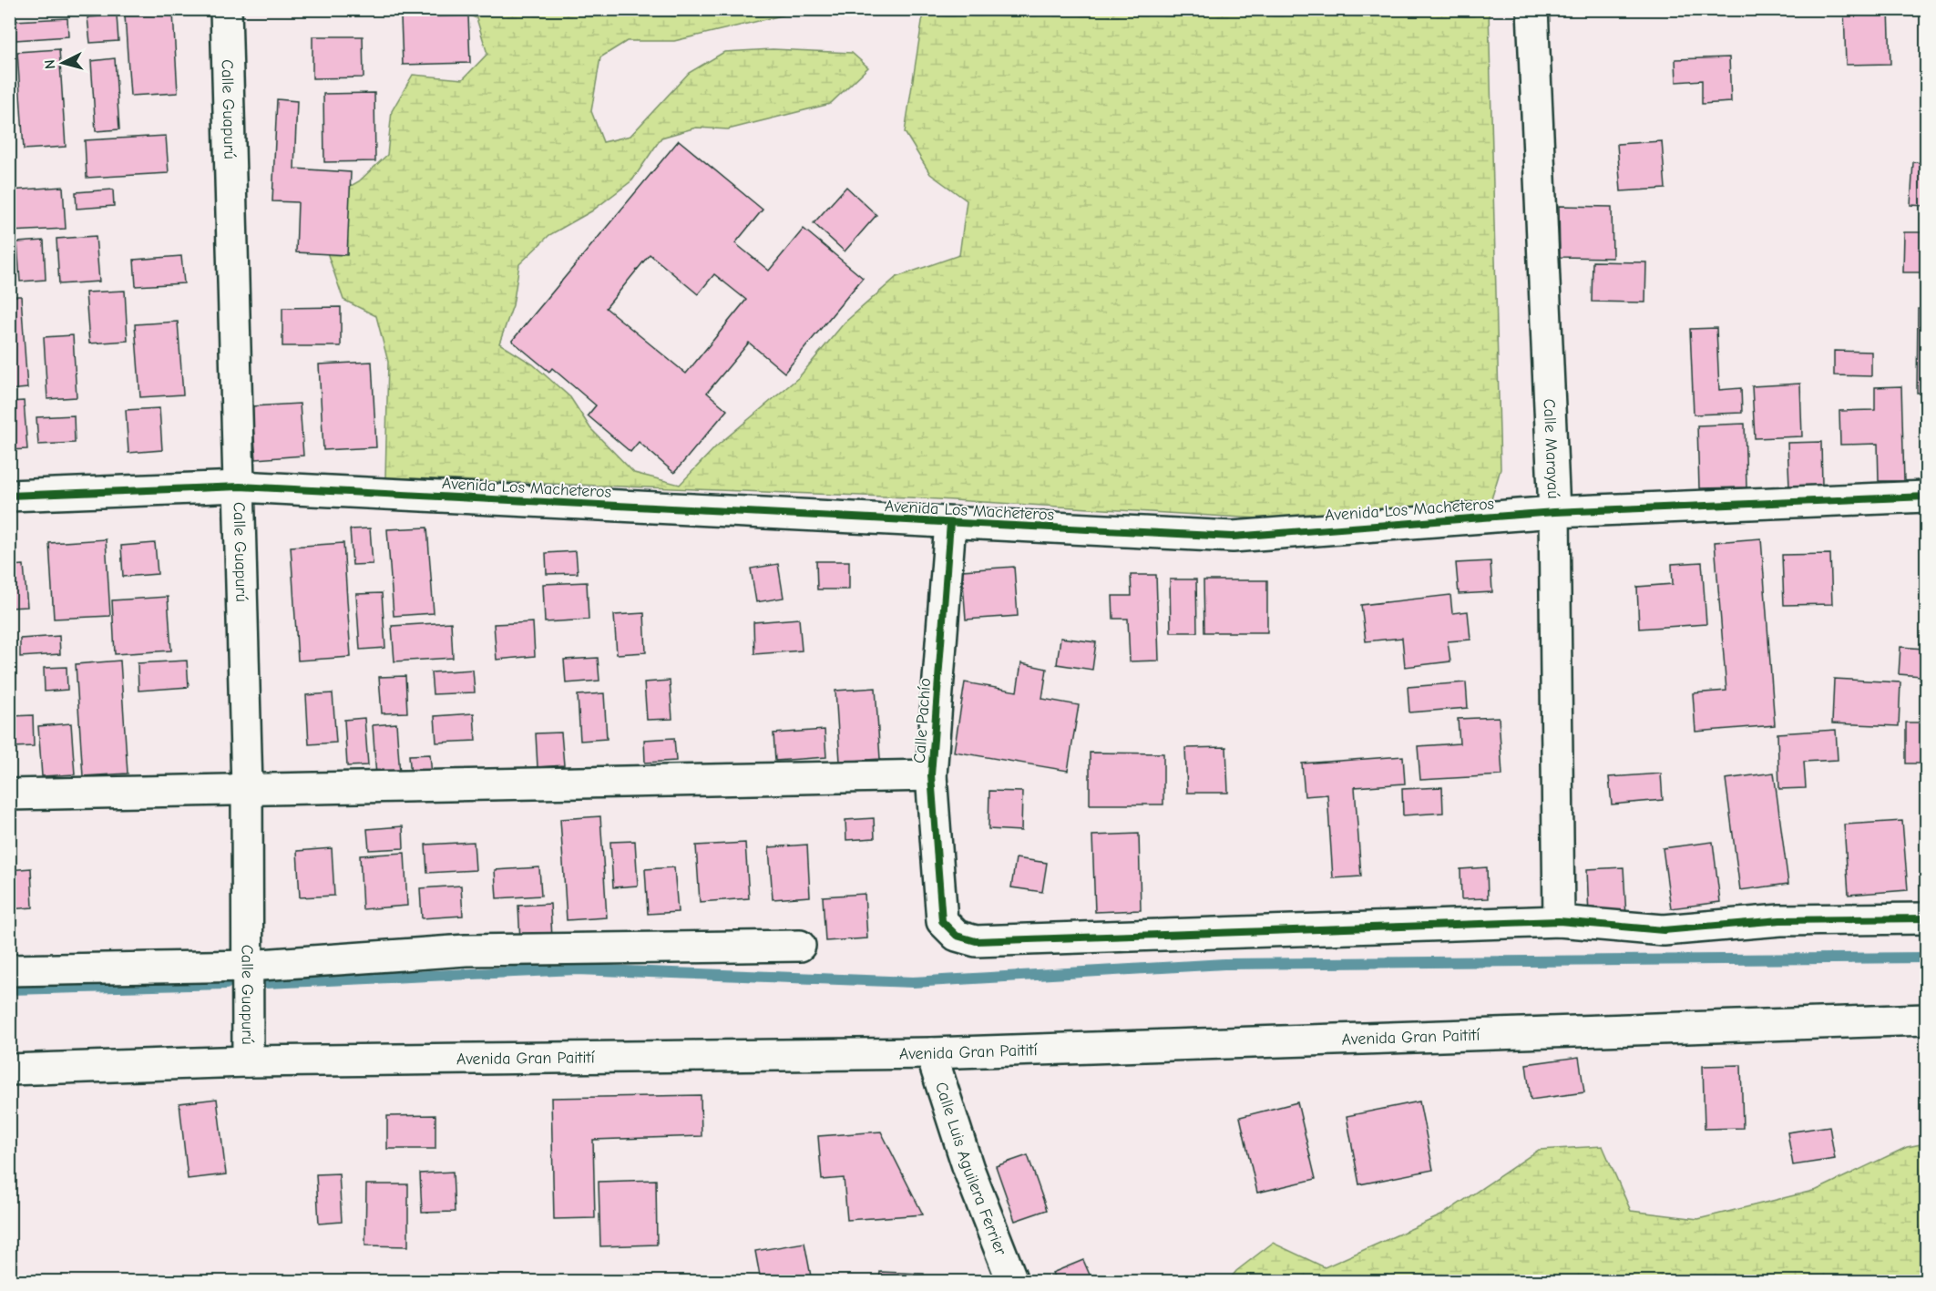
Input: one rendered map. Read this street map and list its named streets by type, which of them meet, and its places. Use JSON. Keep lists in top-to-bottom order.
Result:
{
  "streets": {
    "street": [
      "Calle Guapurú",
      "Calle Marayaú",
      "Avenida Los Macheteros",
      "Calle Pachío",
      "Avenida Gran Paitití",
      "Calle Luis Aguilera Ferrier"
    ]
  },
  "crossings": [
    ["Calle Guapurú", "Avenida Los Macheteros"],
    ["Calle Guapurú", "Avenida Gran Paitití"],
    ["Calle Marayaú", "Avenida Los Macheteros"],
    ["Calle Marayaú", "Calle Pachío"],
    ["Avenida Los Macheteros", "Calle Pachío"],
    ["Avenida Gran Paitití", "Calle Luis Aguilera Ferrier"]
  ],
  "north": "left"
}
